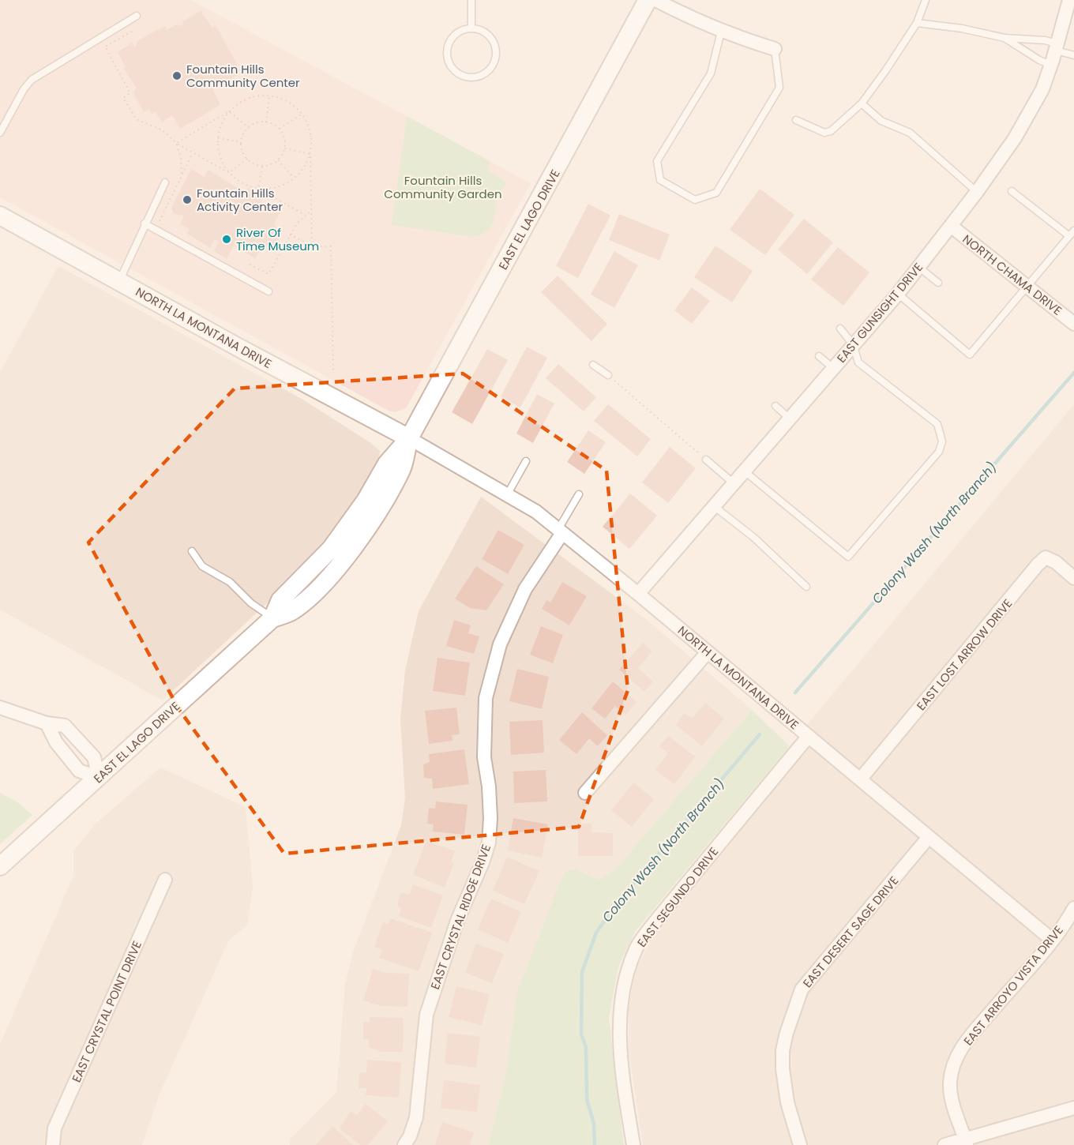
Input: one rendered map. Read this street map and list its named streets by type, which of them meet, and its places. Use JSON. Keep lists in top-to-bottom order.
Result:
{
  "streets": {
    "street": [
      "EAST EL LAGO DRIVE",
      "NORTH CHAMA DRIVE",
      "EAST GUNSIGHT DRIVE",
      "NORTH LA MONTANA DRIVE",
      "EAST LOST ARROW DRIVE",
      "EAST SEGUNDO DRIVE",
      "EAST CRYSTAL RIDGE DRIVE",
      "EAST DESERT SAGE DRIVE",
      "EAST ARROYO VISTA DRIVE",
      "EAST CRYSTAL POINT DRIVE"
    ]
  },
  "crossings": [
    ["EAST EL LAGO DRIVE", "NORTH LA MONTANA DRIVE"],
    ["NORTH CHAMA DRIVE", "EAST GUNSIGHT DRIVE"],
    ["EAST GUNSIGHT DRIVE", "NORTH LA MONTANA DRIVE"],
    ["NORTH LA MONTANA DRIVE", "EAST LOST ARROW DRIVE"],
    ["NORTH LA MONTANA DRIVE", "EAST SEGUNDO DRIVE"],
    ["NORTH LA MONTANA DRIVE", "EAST CRYSTAL RIDGE DRIVE"],
    ["NORTH LA MONTANA DRIVE", "EAST DESERT SAGE DRIVE"],
    ["NORTH LA MONTANA DRIVE", "EAST ARROYO VISTA DRIVE"]
  ],
  "water": ["Colony Wash (North Branch)"],
  "parks": ["Fountain Hills Community Garden"],
  "places": ["Fountain Hills Community Center", "Fountain Hills Activity Center", "River Of Time Museum"]
}
